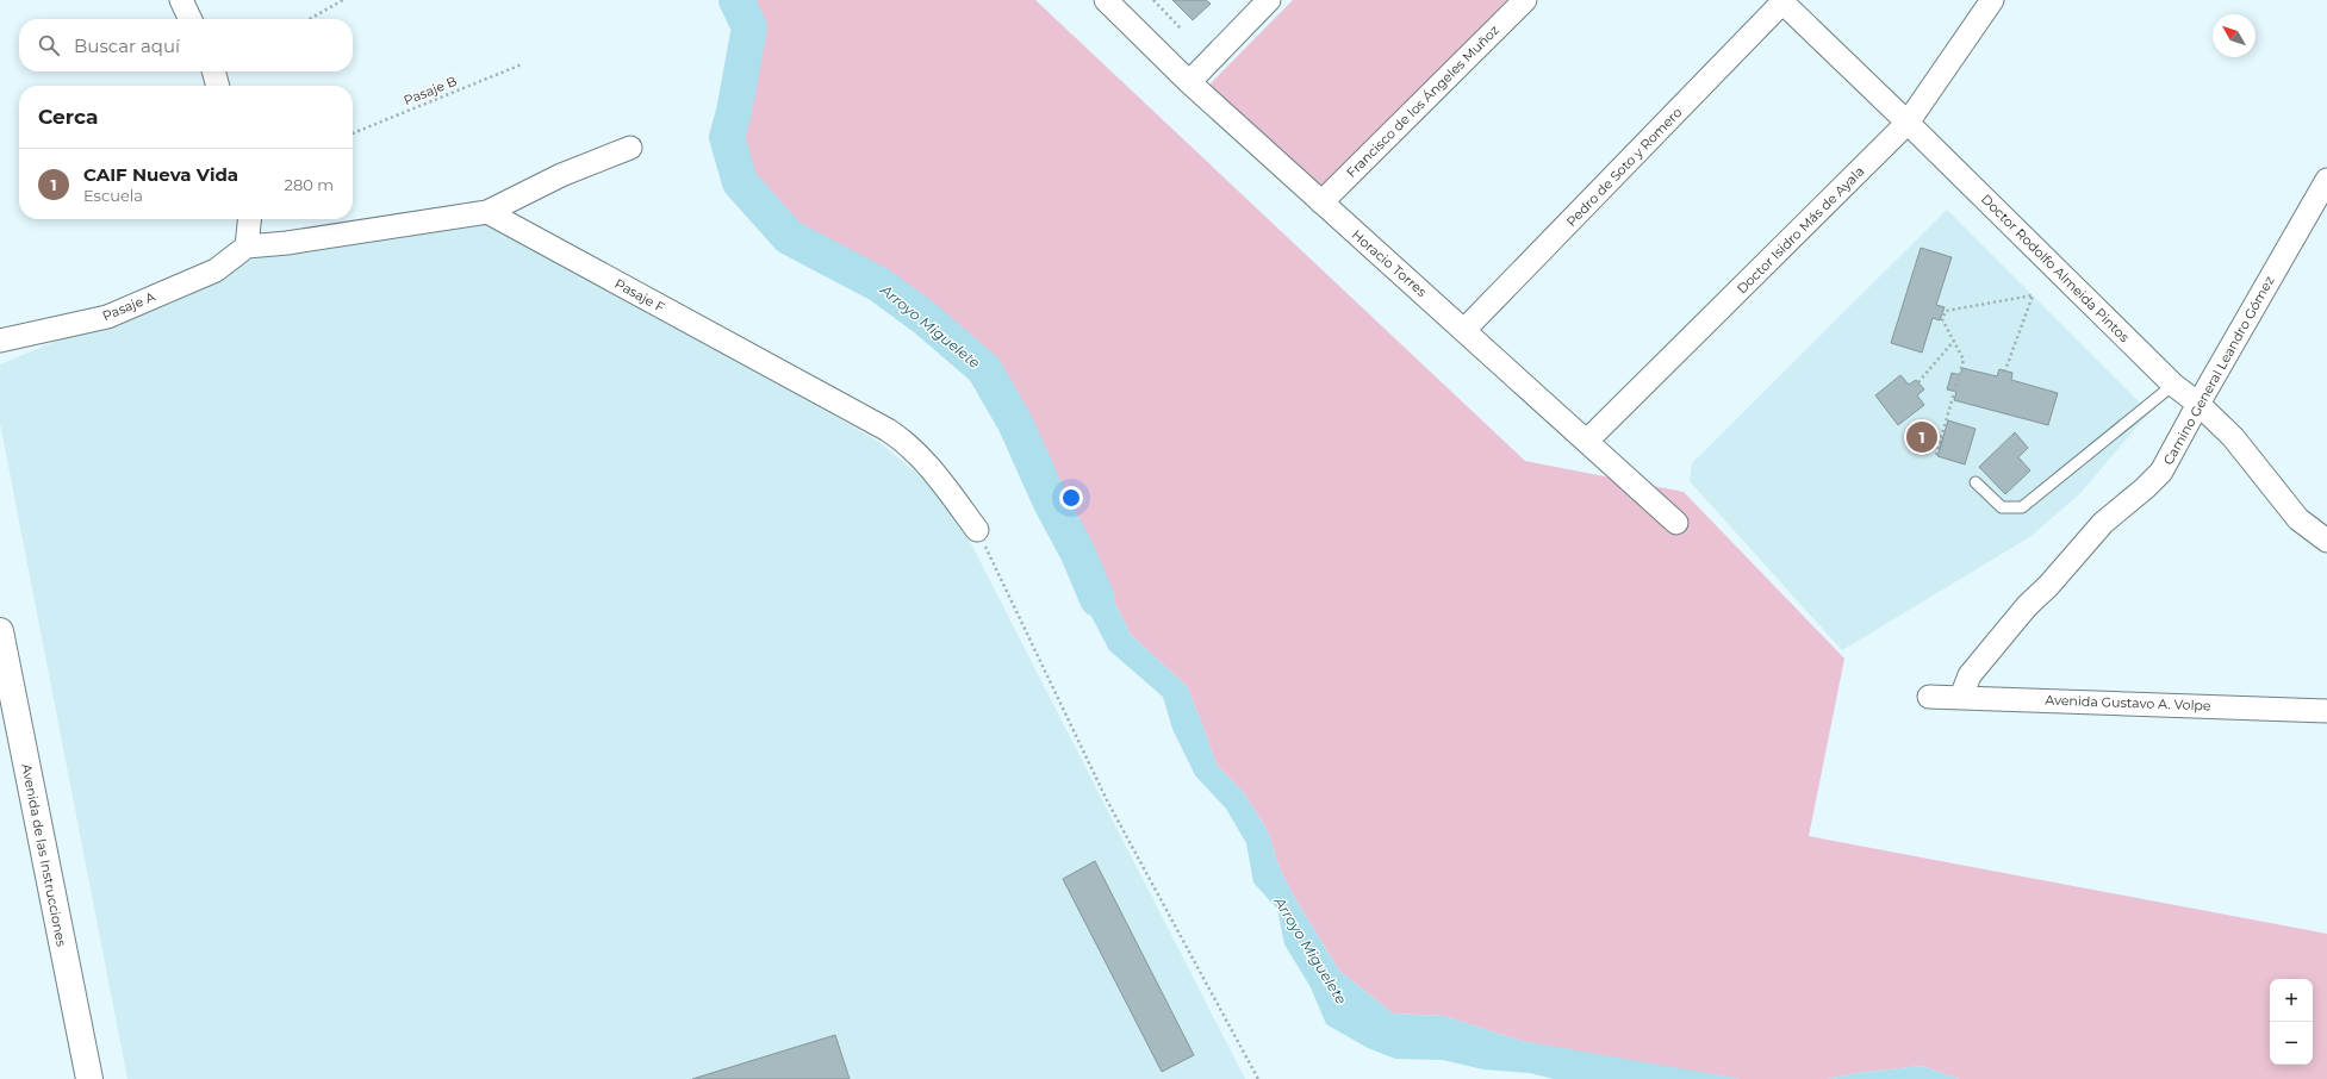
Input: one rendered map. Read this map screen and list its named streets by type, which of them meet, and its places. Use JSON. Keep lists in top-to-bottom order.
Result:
{
  "streets": {
    "main road": ["Avenida de las Instrucciones"],
    "street": [
      "Francisco de los Ángeles Muñoz",
      "Pedro de Soto y Romero",
      "Doctor Isidro Más de Ayala",
      "Horacio Torres",
      "Doctor Rodolfo Almeida Pintos",
      "Pasaje F",
      "Pasaje A",
      "Camino General Leandro Gómez",
      "Avenida Gustavo A. Volpe"
    ],
    "path": ["Pasaje B"]
  },
  "crossings": [
    ["Francisco de los Ángeles Muñoz", "Horacio Torres"],
    ["Pedro de Soto y Romero", "Horacio Torres"],
    ["Pedro de Soto y Romero", "Doctor Rodolfo Almeida Pintos"],
    ["Doctor Isidro Más de Ayala", "Horacio Torres"],
    ["Doctor Isidro Más de Ayala", "Doctor Rodolfo Almeida Pintos"],
    ["Doctor Rodolfo Almeida Pintos", "Camino General Leandro Gómez"],
    ["Camino General Leandro Gómez", "Avenida Gustavo A. Volpe"]
  ],
  "water": ["Arroyo Miguelete"],
  "north": "top left",
  "page": {
    "search": "Buscar aquí",
    "heading": "Cerca",
    "list": [
      {
        "mark": "1",
        "name": "CAIF Nueva Vida",
        "note": "Escuela",
        "value": "280 m"
      }
    ],
    "pins": "1",
    "map_buttons": ["+", "−"]
  }
}
